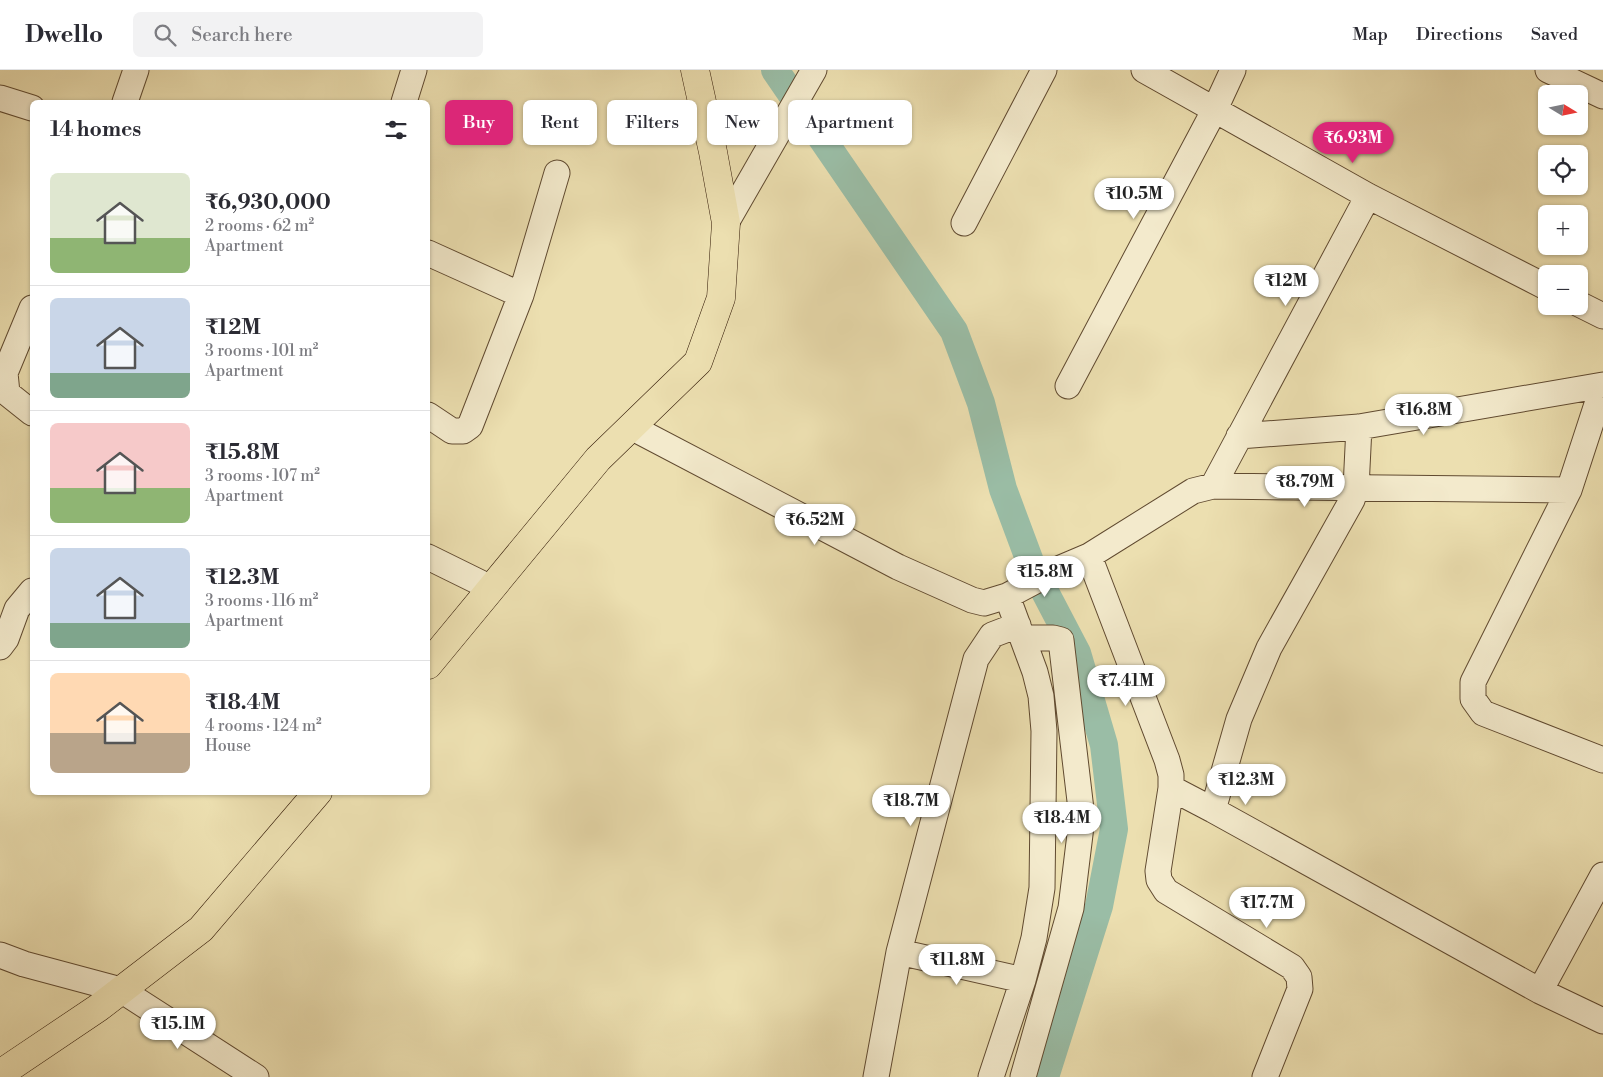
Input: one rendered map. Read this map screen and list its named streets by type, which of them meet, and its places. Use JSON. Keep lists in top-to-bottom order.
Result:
{
  "north": "right",
  "page": {
    "header": "Dwello",
    "search": "Search here",
    "nav": ["Map", "Directions", "Saved"],
    "map_buttons": ["+", "−"],
    "chip": [
      "Buy",
      "Rent",
      "Filters",
      "New",
      "Apartment"
    ],
    "heading": "14 homes",
    "price": [
      "₹6.93M",
      "₹10.5M",
      "₹12M",
      "₹16.8M",
      "₹8.79M",
      "₹6.52M",
      "₹15.8M",
      "₹7.41M",
      "₹12.3M",
      "₹18.7M",
      "₹18.4M",
      "₹17.7M",
      "₹11.8M",
      "₹15.1M"
    ],
    "list": [
      {
        "name": "₹6,930,000",
        "note": "2 rooms · 62 m² · Apartment"
      },
      {
        "name": "₹12M",
        "note": "3 rooms · 101 m² · Apartment"
      },
      {
        "name": "₹15.8M",
        "note": "3 rooms · 107 m² · Apartment"
      },
      {
        "name": "₹12.3M",
        "note": "3 rooms · 116 m² · Apartment"
      },
      {
        "name": "₹18.4M",
        "note": "4 rooms · 124 m² · House"
      }
    ]
  }
}
